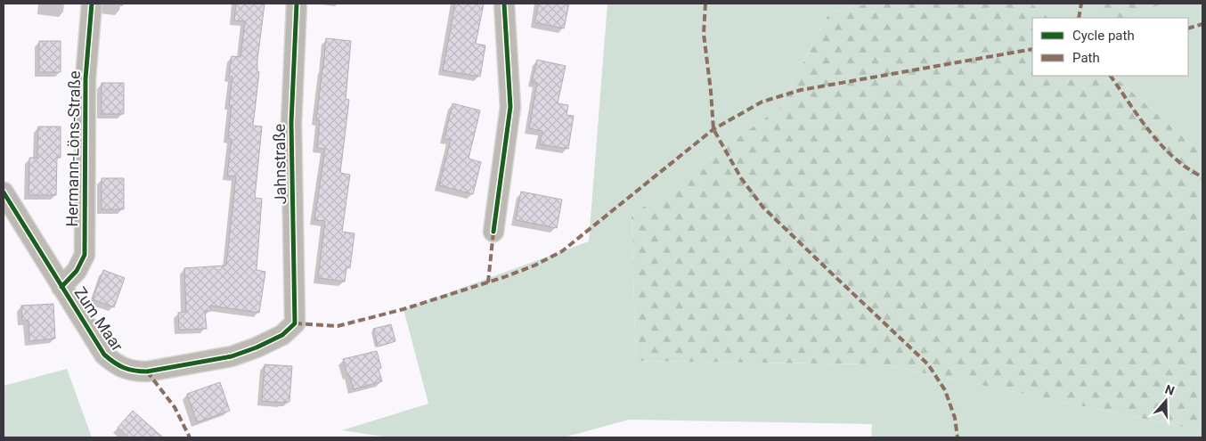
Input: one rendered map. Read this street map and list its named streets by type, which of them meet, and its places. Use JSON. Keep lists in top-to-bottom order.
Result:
{
  "streets": {
    "street": ["Hermann-Löns-Straße", "Jahnstraße", "Zum Maar"]
  },
  "crossings": [
    ["Hermann-Löns-Straße", "Zum Maar"],
    ["Jahnstraße", "Zum Maar"]
  ],
  "legend": ["Cycle path", "Path"],
  "north": "top"
}
